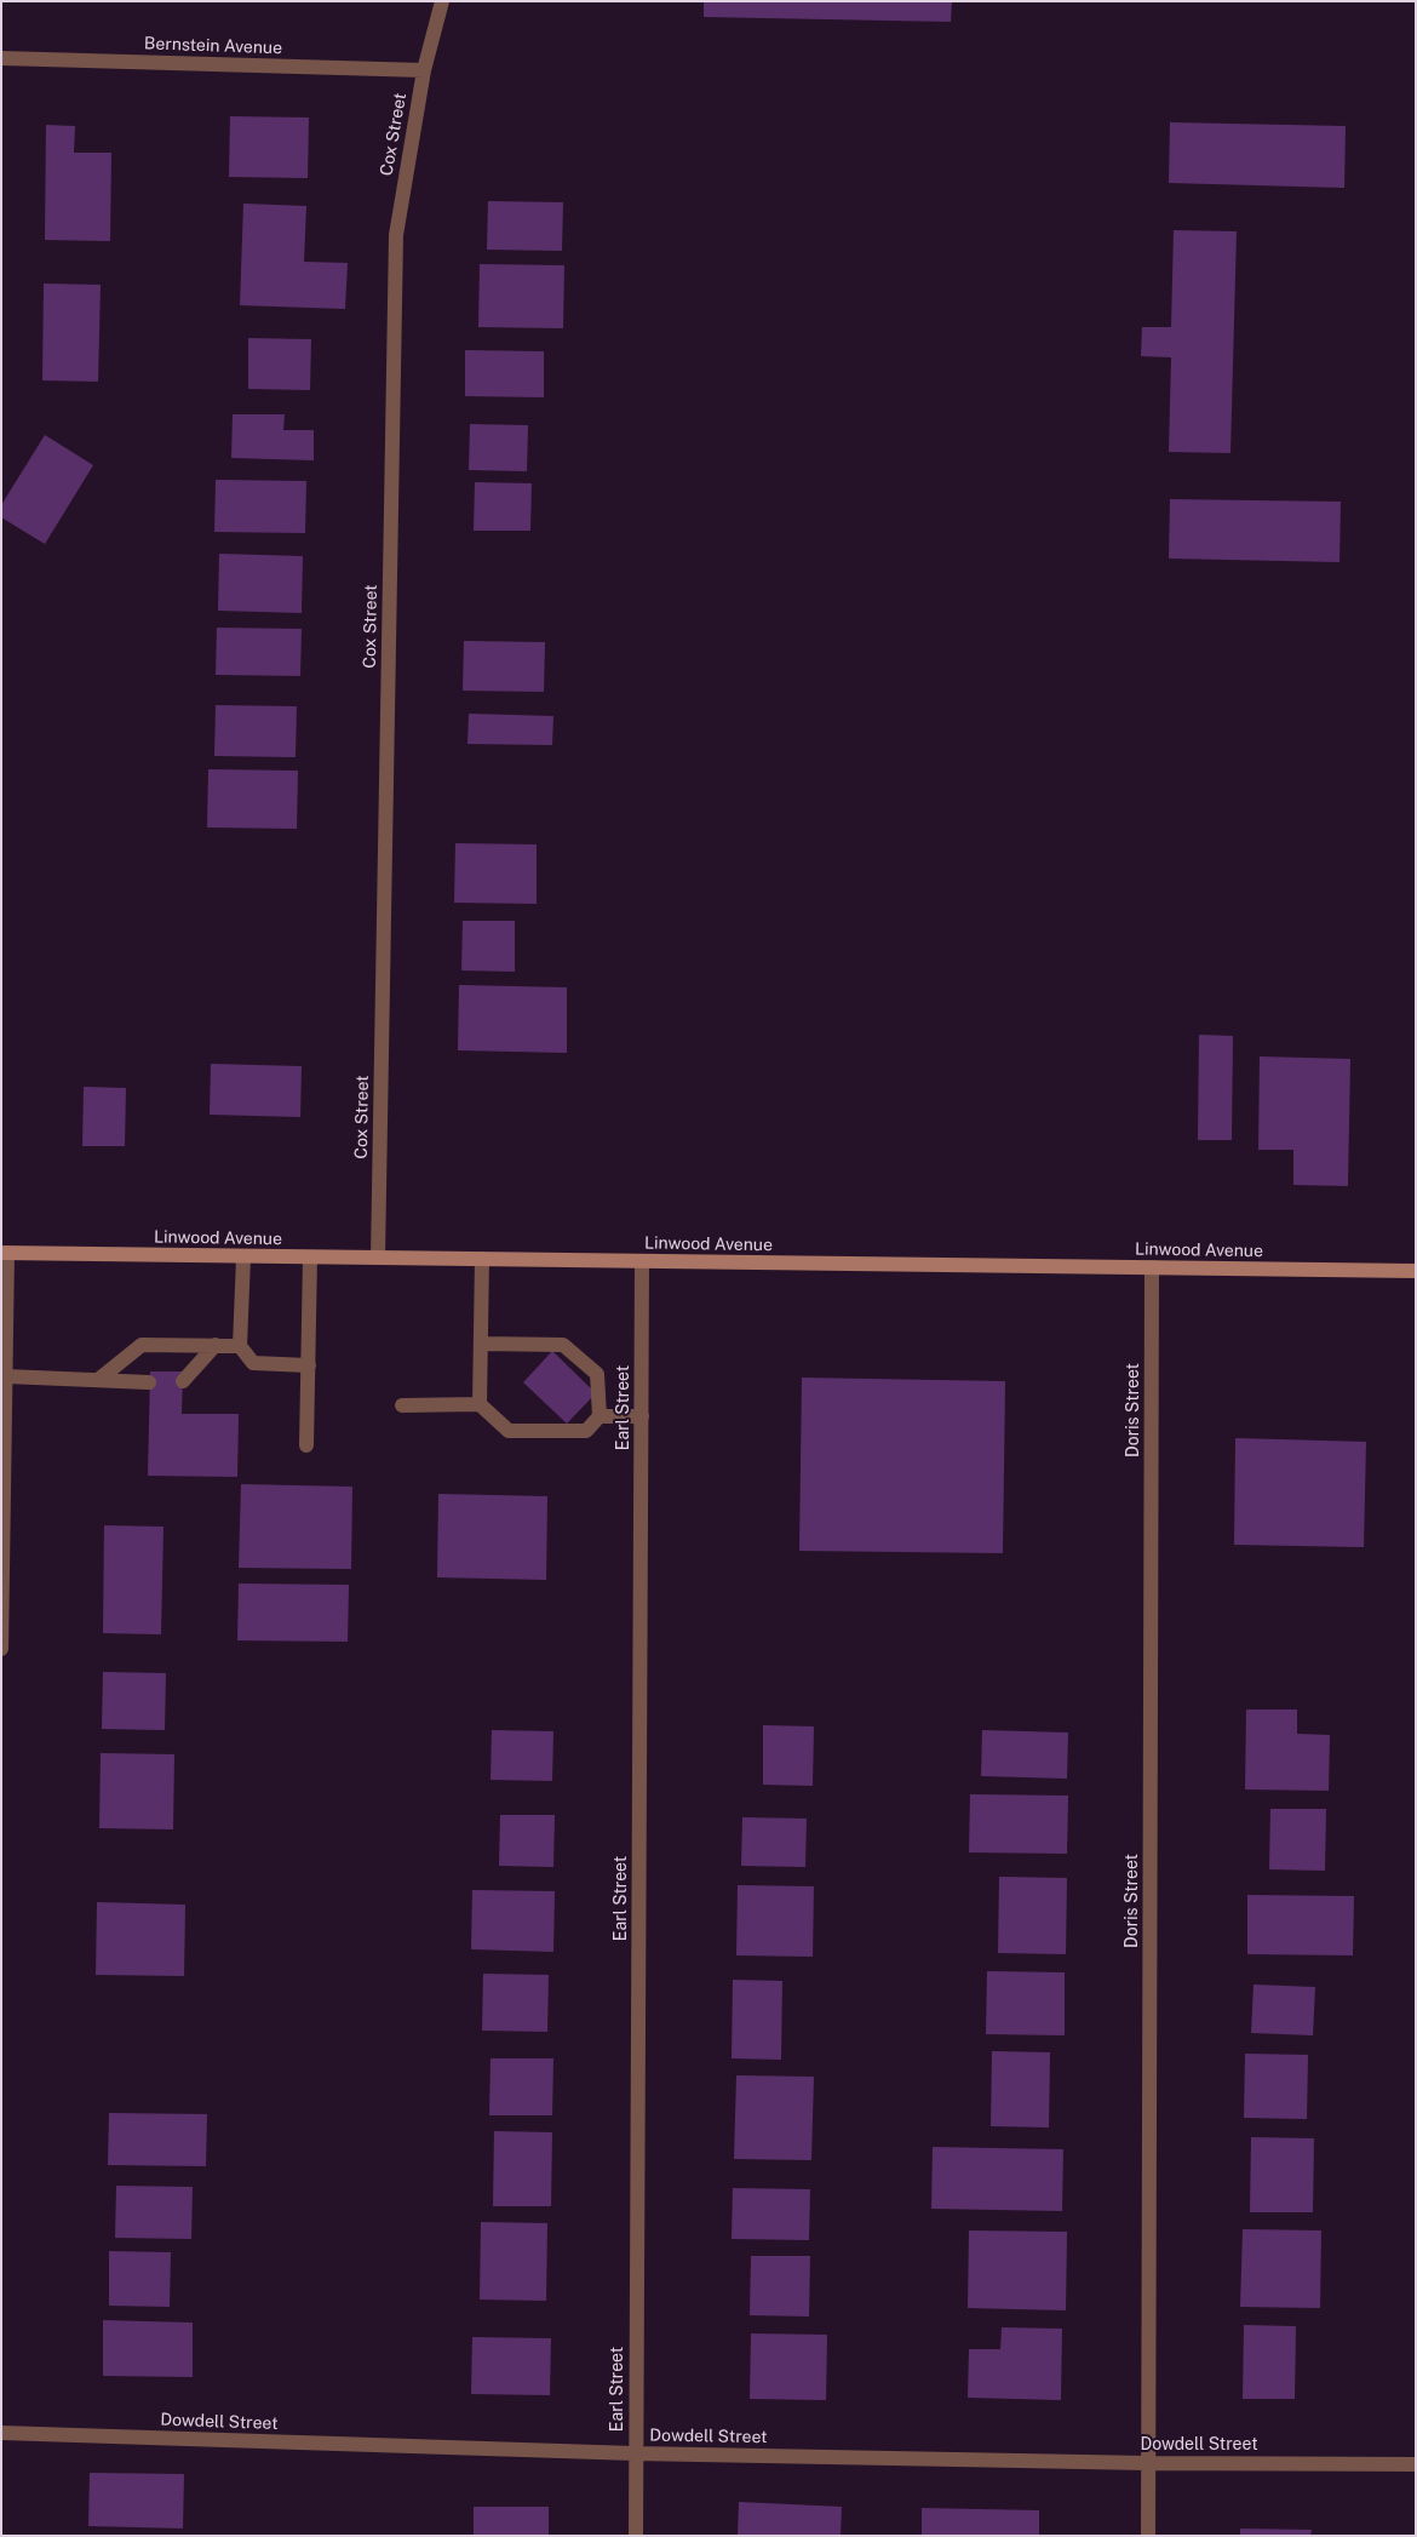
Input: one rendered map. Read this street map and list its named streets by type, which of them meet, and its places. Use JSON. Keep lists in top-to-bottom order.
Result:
{
  "streets": {
    "main road": ["Linwood Avenue"],
    "street": [
      "Bernstein Avenue",
      "Cox Street",
      "Earl Street",
      "Doris Street",
      "Dowdell Street"
    ]
  },
  "crossings": [
    ["Bernstein Avenue", "Cox Street"],
    ["Cox Street", "Linwood Avenue"],
    ["Linwood Avenue", "Earl Street"],
    ["Linwood Avenue", "Doris Street"],
    ["Earl Street", "Dowdell Street"],
    ["Doris Street", "Dowdell Street"]
  ]
}
